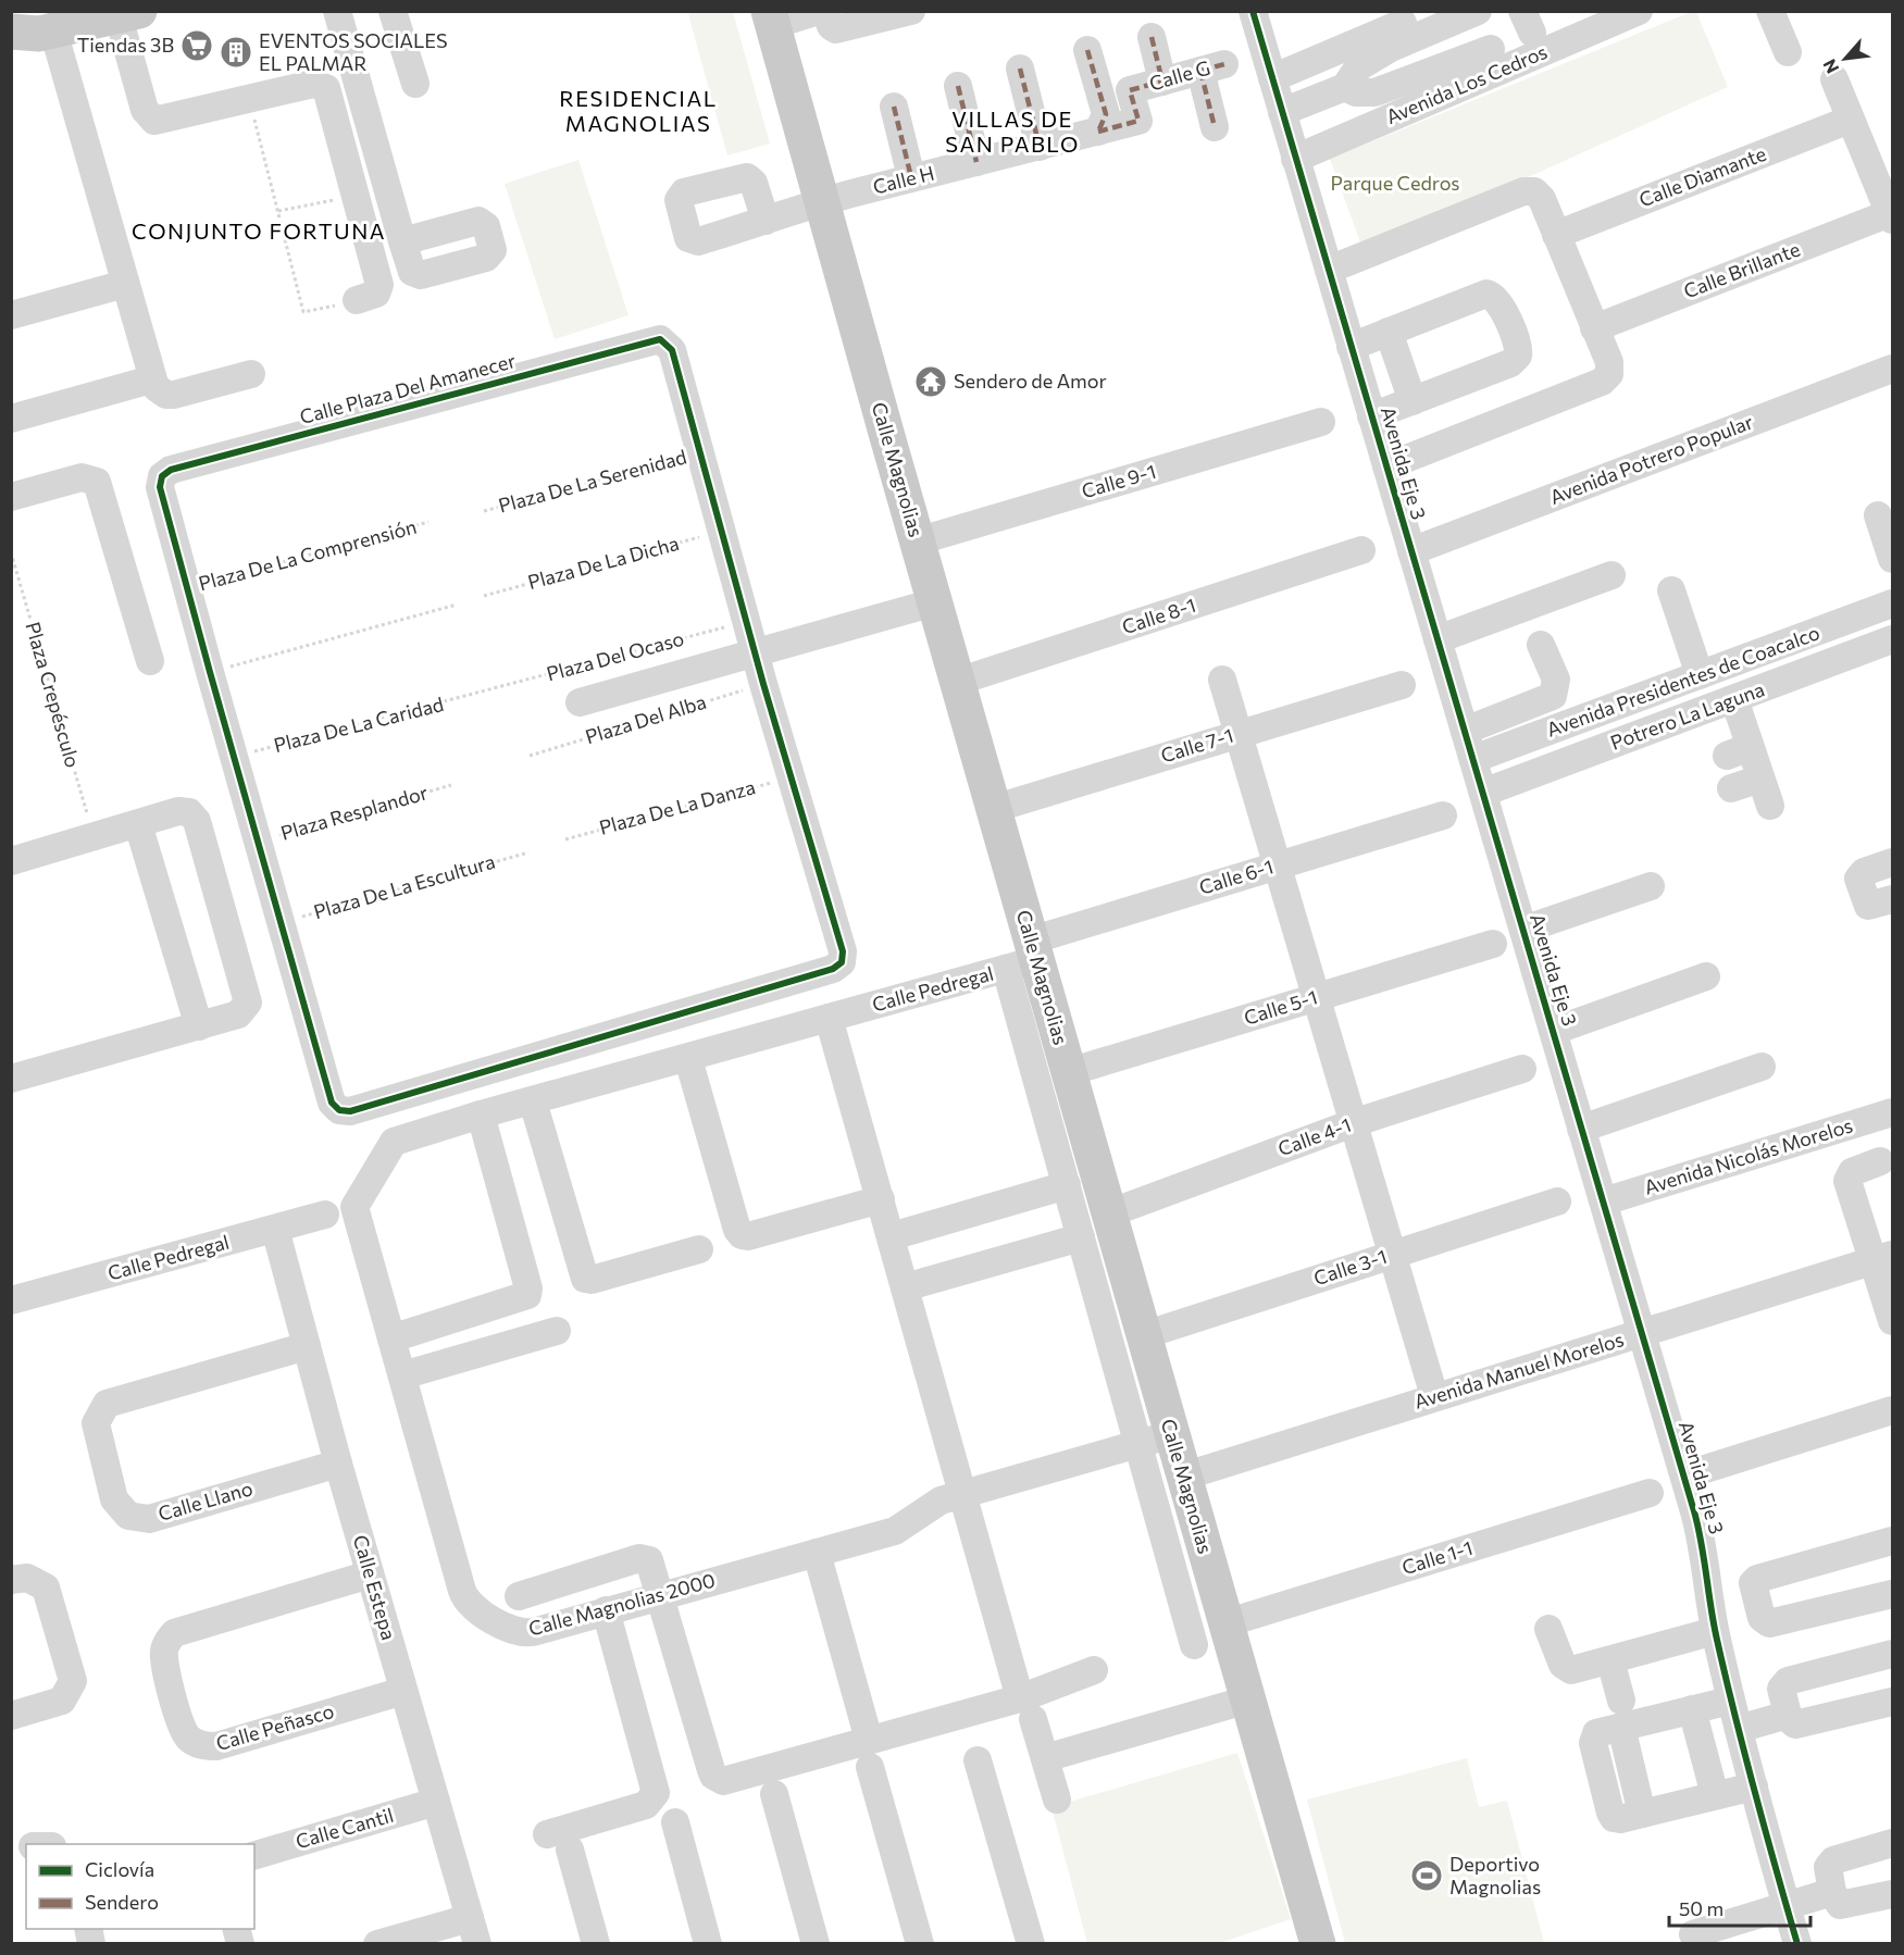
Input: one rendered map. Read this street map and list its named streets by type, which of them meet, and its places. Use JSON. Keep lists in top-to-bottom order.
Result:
{
  "streets": {
    "main road": ["Calle Magnolias"],
    "street": [
      "Calle G",
      "Avenida Los Cedros",
      "Calle Diamante",
      "Calle H",
      "Calle Brillante",
      "Calle Plaza Del Amanecer",
      "Avenida Potrero Popular",
      "Avenida Eje 3",
      "Calle 9-1",
      "Calle 8-1",
      "Avenida Presidentes de Coacalco",
      "Potrero La Laguna",
      "Calle 7-1",
      "Calle 6-1",
      "Calle Pedregal",
      "Calle 5-1",
      "Calle 4-1",
      "Avenida Nicolás Morelos",
      "Calle 3-1",
      "Avenida Manuel Morelos",
      "Calle Llano",
      "Calle 1-1",
      "Calle Estepa",
      "Calle Magnolias 2000",
      "Calle Peñasco",
      "Calle Cantil"
    ],
    "path": [
      "Plaza De La Serenidad",
      "Plaza De La Dicha",
      "Plaza Del Ocaso",
      "Plaza Crepésculo",
      "Plaza Del Alba",
      "Plaza De La Caridad",
      "Plaza De La Danza",
      "Plaza Resplandor",
      "Plaza De La Escultura"
    ],
    "cycle path": ["Plaza De La Comprensión"]
  },
  "crossings": [
    ["Calle G", "Calle H"],
    ["Avenida Los Cedros", "Avenida Eje 3"],
    ["Calle H", "Calle Magnolias"],
    ["Calle Plaza Del Amanecer", "Plaza De La Serenidad"],
    ["Calle Plaza Del Amanecer", "Plaza De La Comprensión"],
    ["Avenida Potrero Popular", "Avenida Eje 3"],
    ["Avenida Eje 3", "Avenida Presidentes de Coacalco"],
    ["Avenida Eje 3", "Potrero La Laguna"],
    ["Avenida Eje 3", "Avenida Nicolás Morelos"],
    ["Avenida Eje 3", "Avenida Manuel Morelos"],
    ["Calle Magnolias", "Calle 9-1"],
    ["Calle Magnolias", "Calle 8-1"],
    ["Calle Magnolias", "Calle 7-1"],
    ["Calle Magnolias", "Calle 6-1"],
    ["Calle Magnolias", "Calle Pedregal"],
    ["Calle Magnolias", "Calle 5-1"],
    ["Calle Magnolias", "Calle 4-1"],
    ["Calle Magnolias", "Calle 3-1"],
    ["Calle Magnolias", "Avenida Manuel Morelos"],
    ["Calle Magnolias", "Calle 1-1"],
    ["Calle Magnolias", "Calle Magnolias 2000"],
    ["Plaza Del Ocaso", "Plaza De La Caridad"],
    ["Calle 6-1", "Calle Pedregal"],
    ["Calle Pedregal", "Calle Estepa"],
    ["Calle Llano", "Calle Estepa"],
    ["Calle Estepa", "Calle Peñasco"],
    ["Calle Estepa", "Calle Cantil"]
  ],
  "districts": ["RESIDENCIAL MAGNOLIAS", "VILLAS DE SAN PABLO", "CONJUNTO FORTUNA"],
  "parks": ["Parque Cedros"],
  "places": {
    "supermarket": ["Tiendas 3B"],
    "building": ["EVENTOS SOCIALES EL PALMAR"],
    "temple": ["Sendero de Amor"],
    "sports": ["Deportivo Magnolias"]
  },
  "legend": ["Ciclovía", "Sendero"],
  "scale_bar": "50 m",
  "north": "bottom left"
}
